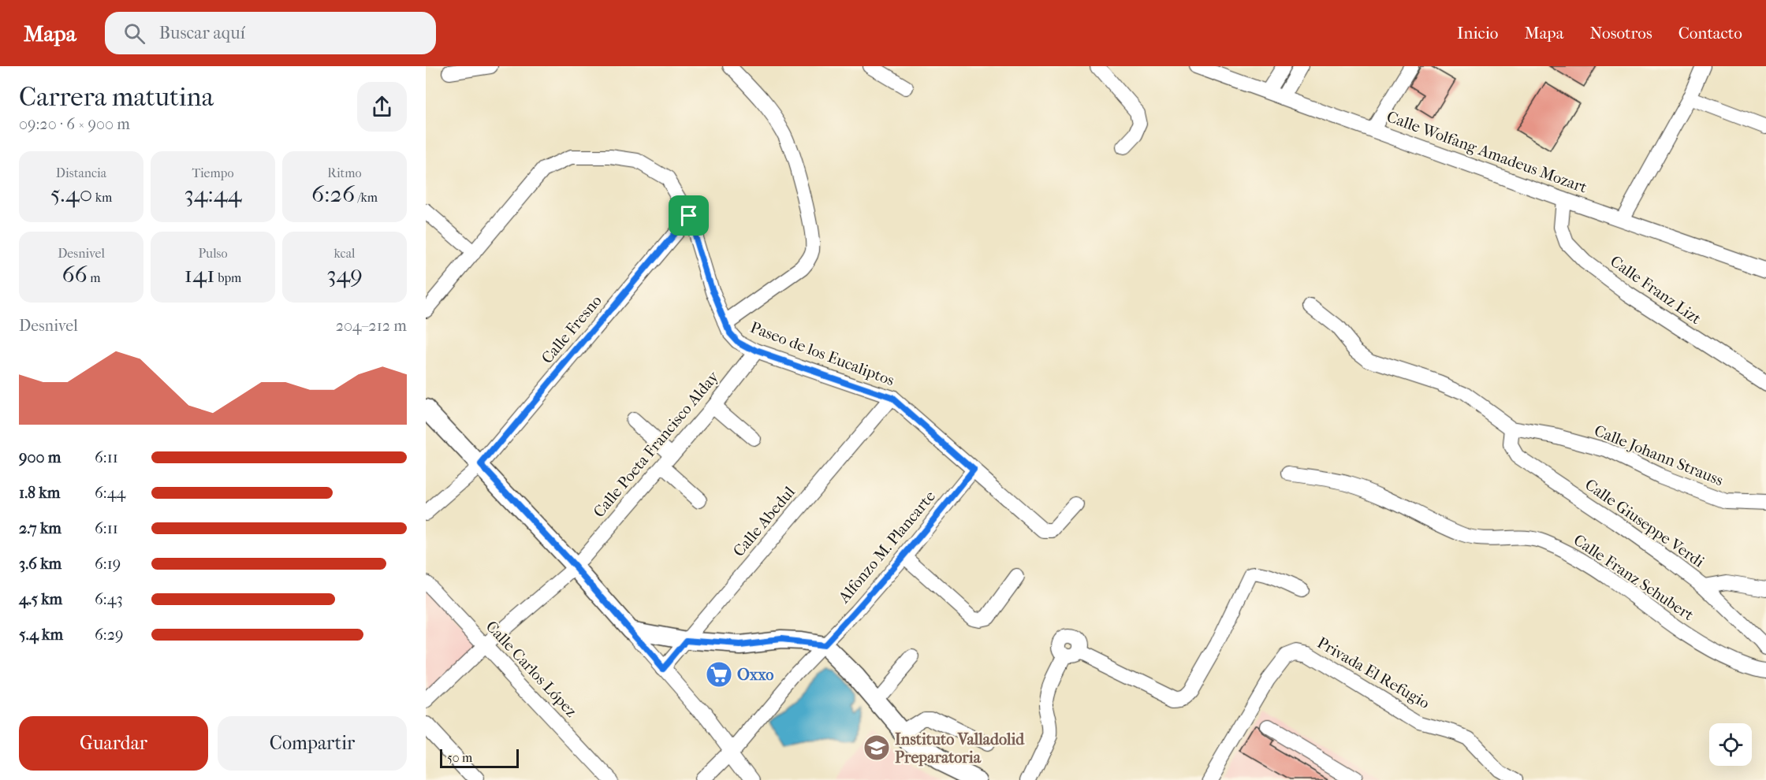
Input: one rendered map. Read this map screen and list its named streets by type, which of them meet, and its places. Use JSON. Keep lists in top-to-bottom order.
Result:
{
  "streets": {
    "street": [
      "Calle Wolfang Amadeus Mozart",
      "Calle Franz Lizt",
      "Calle Fresno",
      "Paseo de los Eucaliptos",
      "Calle Poeta Francisco Alday",
      "Calle Johann Strauss",
      "Calle Abedul",
      "Calle Giuseppe Verdi",
      "Alfonzo M. Plancarte",
      "Calle Franz Schubert",
      "Calle Carlos López",
      "Privada El Refugio"
    ]
  },
  "crossings": [
    ["Calle Wolfang Amadeus Mozart", "Calle Franz Lizt"],
    ["Calle Fresno", "Paseo de los Eucaliptos"],
    ["Paseo de los Eucaliptos", "Calle Poeta Francisco Alday"],
    ["Paseo de los Eucaliptos", "Calle Abedul"],
    ["Paseo de los Eucaliptos", "Alfonzo M. Plancarte"],
    ["Calle Poeta Francisco Alday", "Calle Carlos López"],
    ["Calle Johann Strauss", "Calle Giuseppe Verdi"]
  ],
  "places": {
    "supermarket": ["Oxxo"],
    "school or university": ["Instituto Valladolid Preparatoria"]
  },
  "scale_bar": "50 m",
  "page": {
    "header": "Mapa",
    "search": "Buscar aquí",
    "nav": [
      "Inicio",
      "Mapa",
      "Nosotros",
      "Contacto"
    ],
    "heading": ["Carrera matutina", "09:20 · 6 × 900 m"],
    "stats": [
      ["Distancia", "5.40 km"],
      ["Tiempo", "34:44"],
      ["Ritmo", "6:26 /km"],
      ["Desnivel", "66 m"],
      ["Pulso", "141 bpm"],
      ["kcal", "349"]
    ],
    "chart": ["Desnivel", "204–212 m"],
    "list": [
      {
        "name": "900 m",
        "note": "6:11"
      },
      {
        "name": "1.8 km",
        "note": "6:44"
      },
      {
        "name": "2.7 km",
        "note": "6:11"
      },
      {
        "name": "3.6 km",
        "note": "6:19"
      },
      {
        "name": "4.5 km",
        "note": "6:43"
      },
      {
        "name": "5.4 km",
        "note": "6:29"
      }
    ],
    "buttons": ["Guardar", "Compartir"],
    "scale": "50 m"
  }
}
